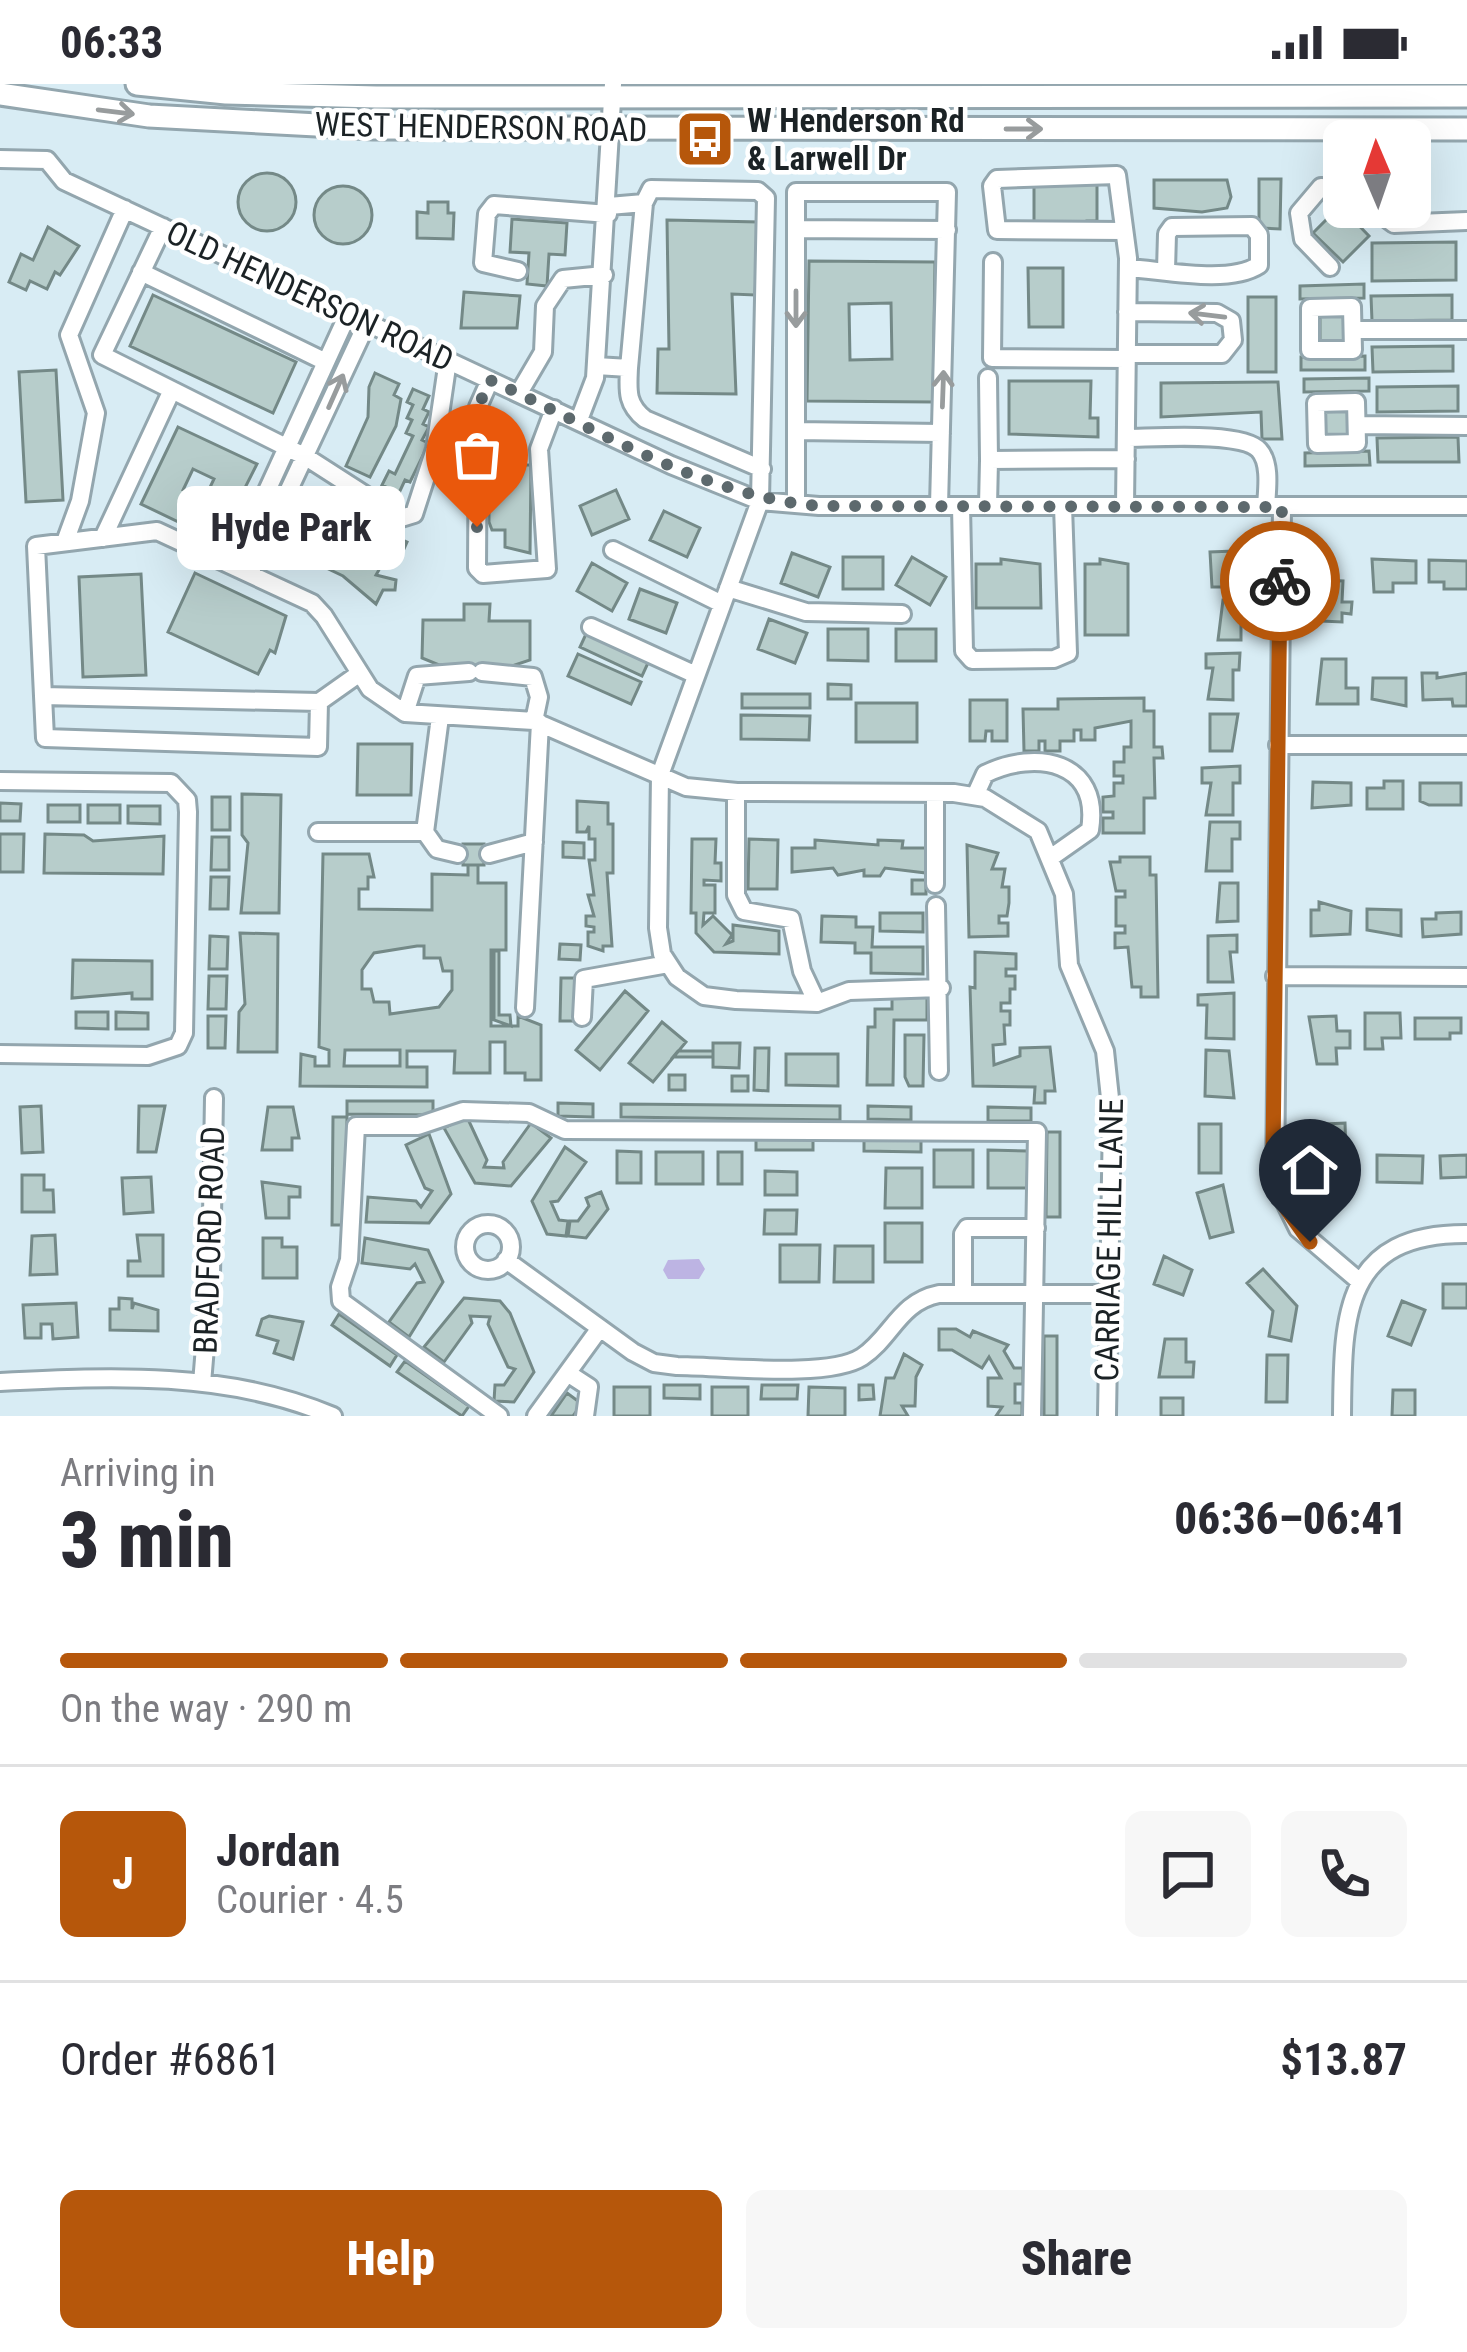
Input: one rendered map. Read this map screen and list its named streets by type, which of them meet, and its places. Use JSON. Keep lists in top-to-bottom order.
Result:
{
  "streets": {
    "main road": ["WEST HENDERSON ROAD"],
    "street": ["OLD HENDERSON ROAD", "BRADFORD ROAD", "CARRIAGE HILL LANE"]
  },
  "places": {
    "bus stop": ["W Henderson Rd & Larwell Dr"],
    "other": ["Hyde Park"]
  },
  "north": "top",
  "page": {
    "status": "06:33",
    "bubble": "Hyde Park",
    "heading": ["3 min", "Arriving in", "06:36–06:41"],
    "panel": [
      "Jordan",
      "Courier · 4.5",
      "Order #6861",
      "$13.87"
    ],
    "bar": "On the way · 290 m",
    "round": "J",
    "buttons": ["Help", "Share"]
  }
}
